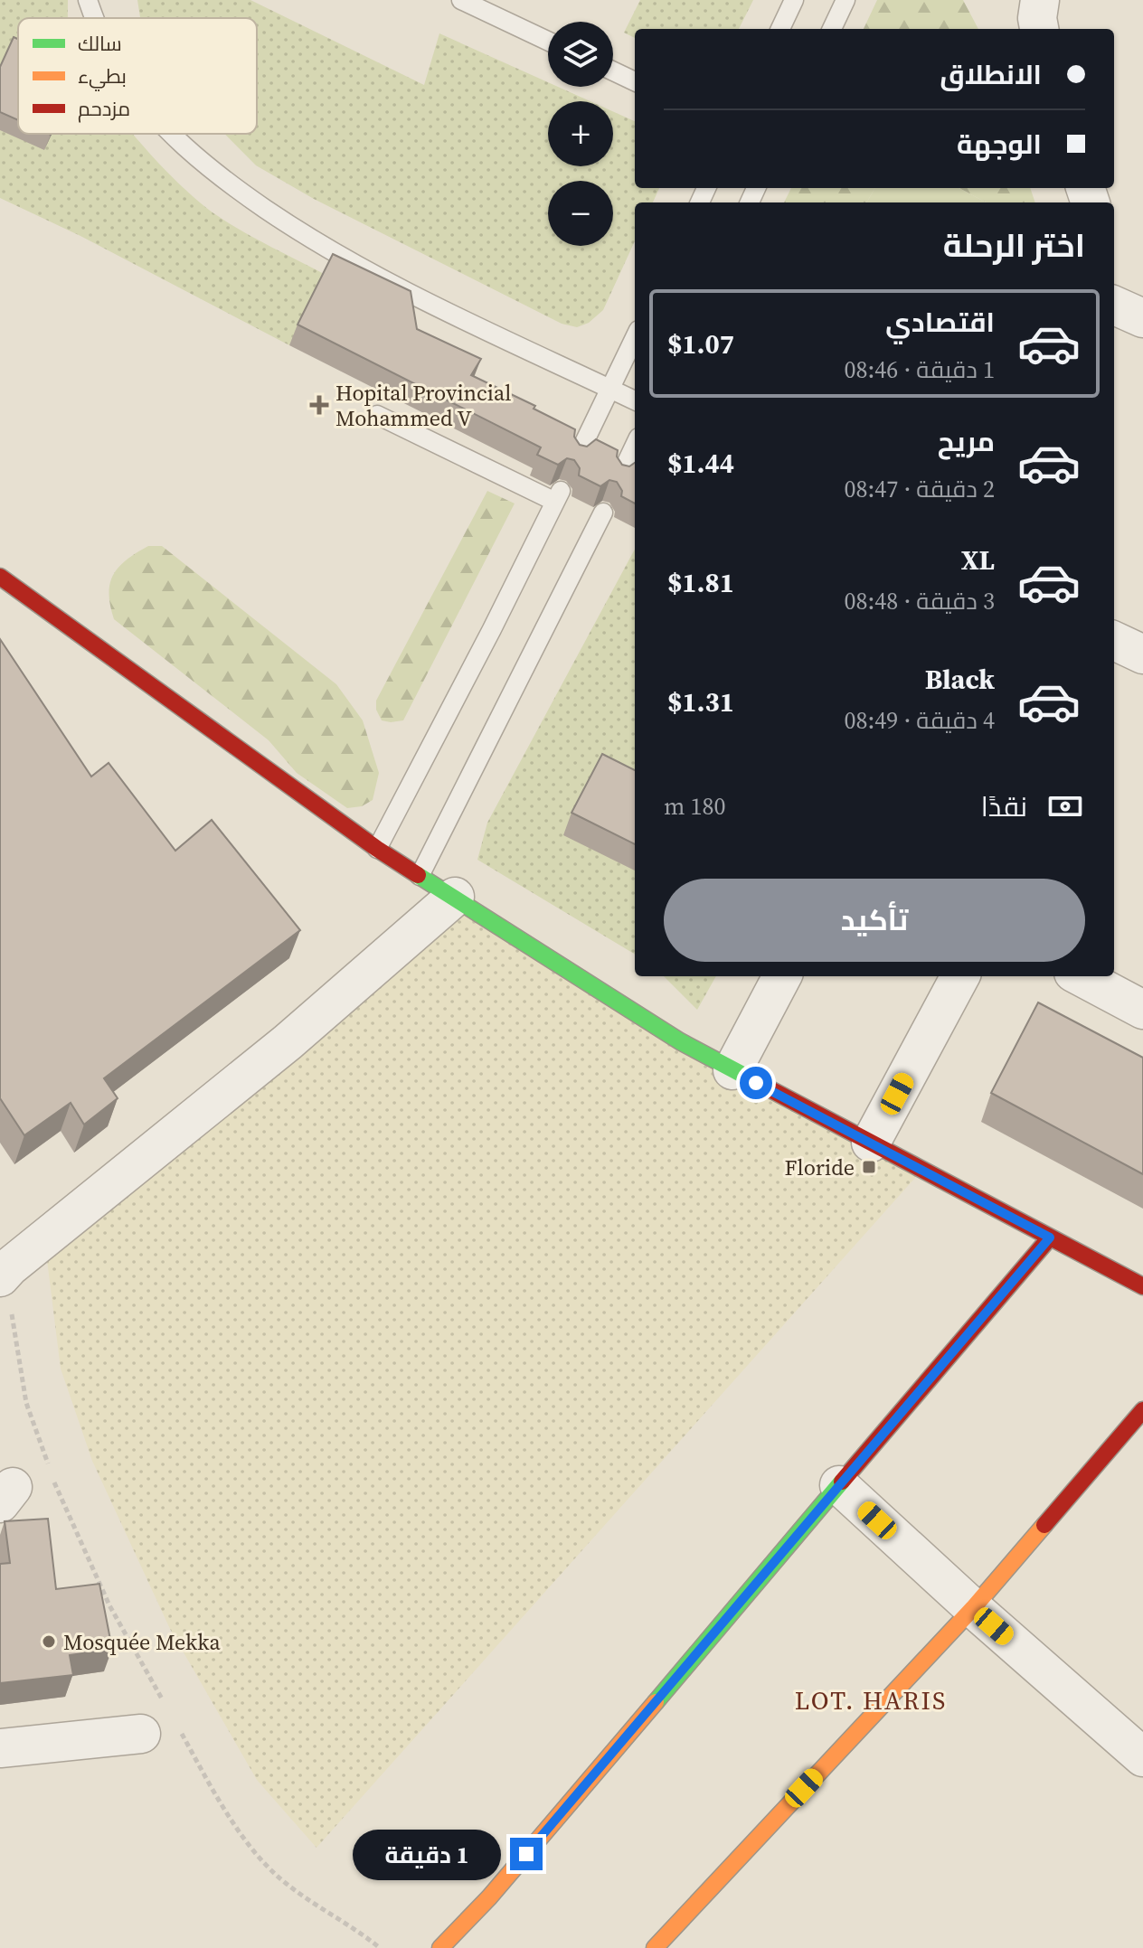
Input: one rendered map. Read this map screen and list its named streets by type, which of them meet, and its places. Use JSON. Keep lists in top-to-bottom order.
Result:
{
  "districts": ["LOT. HARIS"],
  "places": {
    "health": ["Hopital Provincial Mohammed V"],
    "transit": ["Floride"],
    "other": ["Mosquée Mekka"]
  },
  "legend": ["سالك", "بطيء", "مزدحم"],
  "page": {
    "map_buttons": ["+", "−"],
    "banner": ["الانطلاق", "الوجهة"],
    "heading": "اختر الرحلة",
    "list": [
      {
        "name": "اقتصادي",
        "note": "1 دقيقة · 08:46",
        "value": "$1.07"
      },
      {
        "name": "مريح",
        "note": "2 دقيقة · 08:47",
        "value": "$1.44"
      },
      {
        "name": "XL",
        "note": "3 دقيقة · 08:48",
        "value": "$1.81"
      },
      {
        "name": "Black",
        "note": "4 دقيقة · 08:49",
        "value": "$1.31"
      }
    ],
    "pay": ["نقدًا", "180 m"],
    "buttons": "تأكيد",
    "bubble": "1 دقيقة"
  }
}
